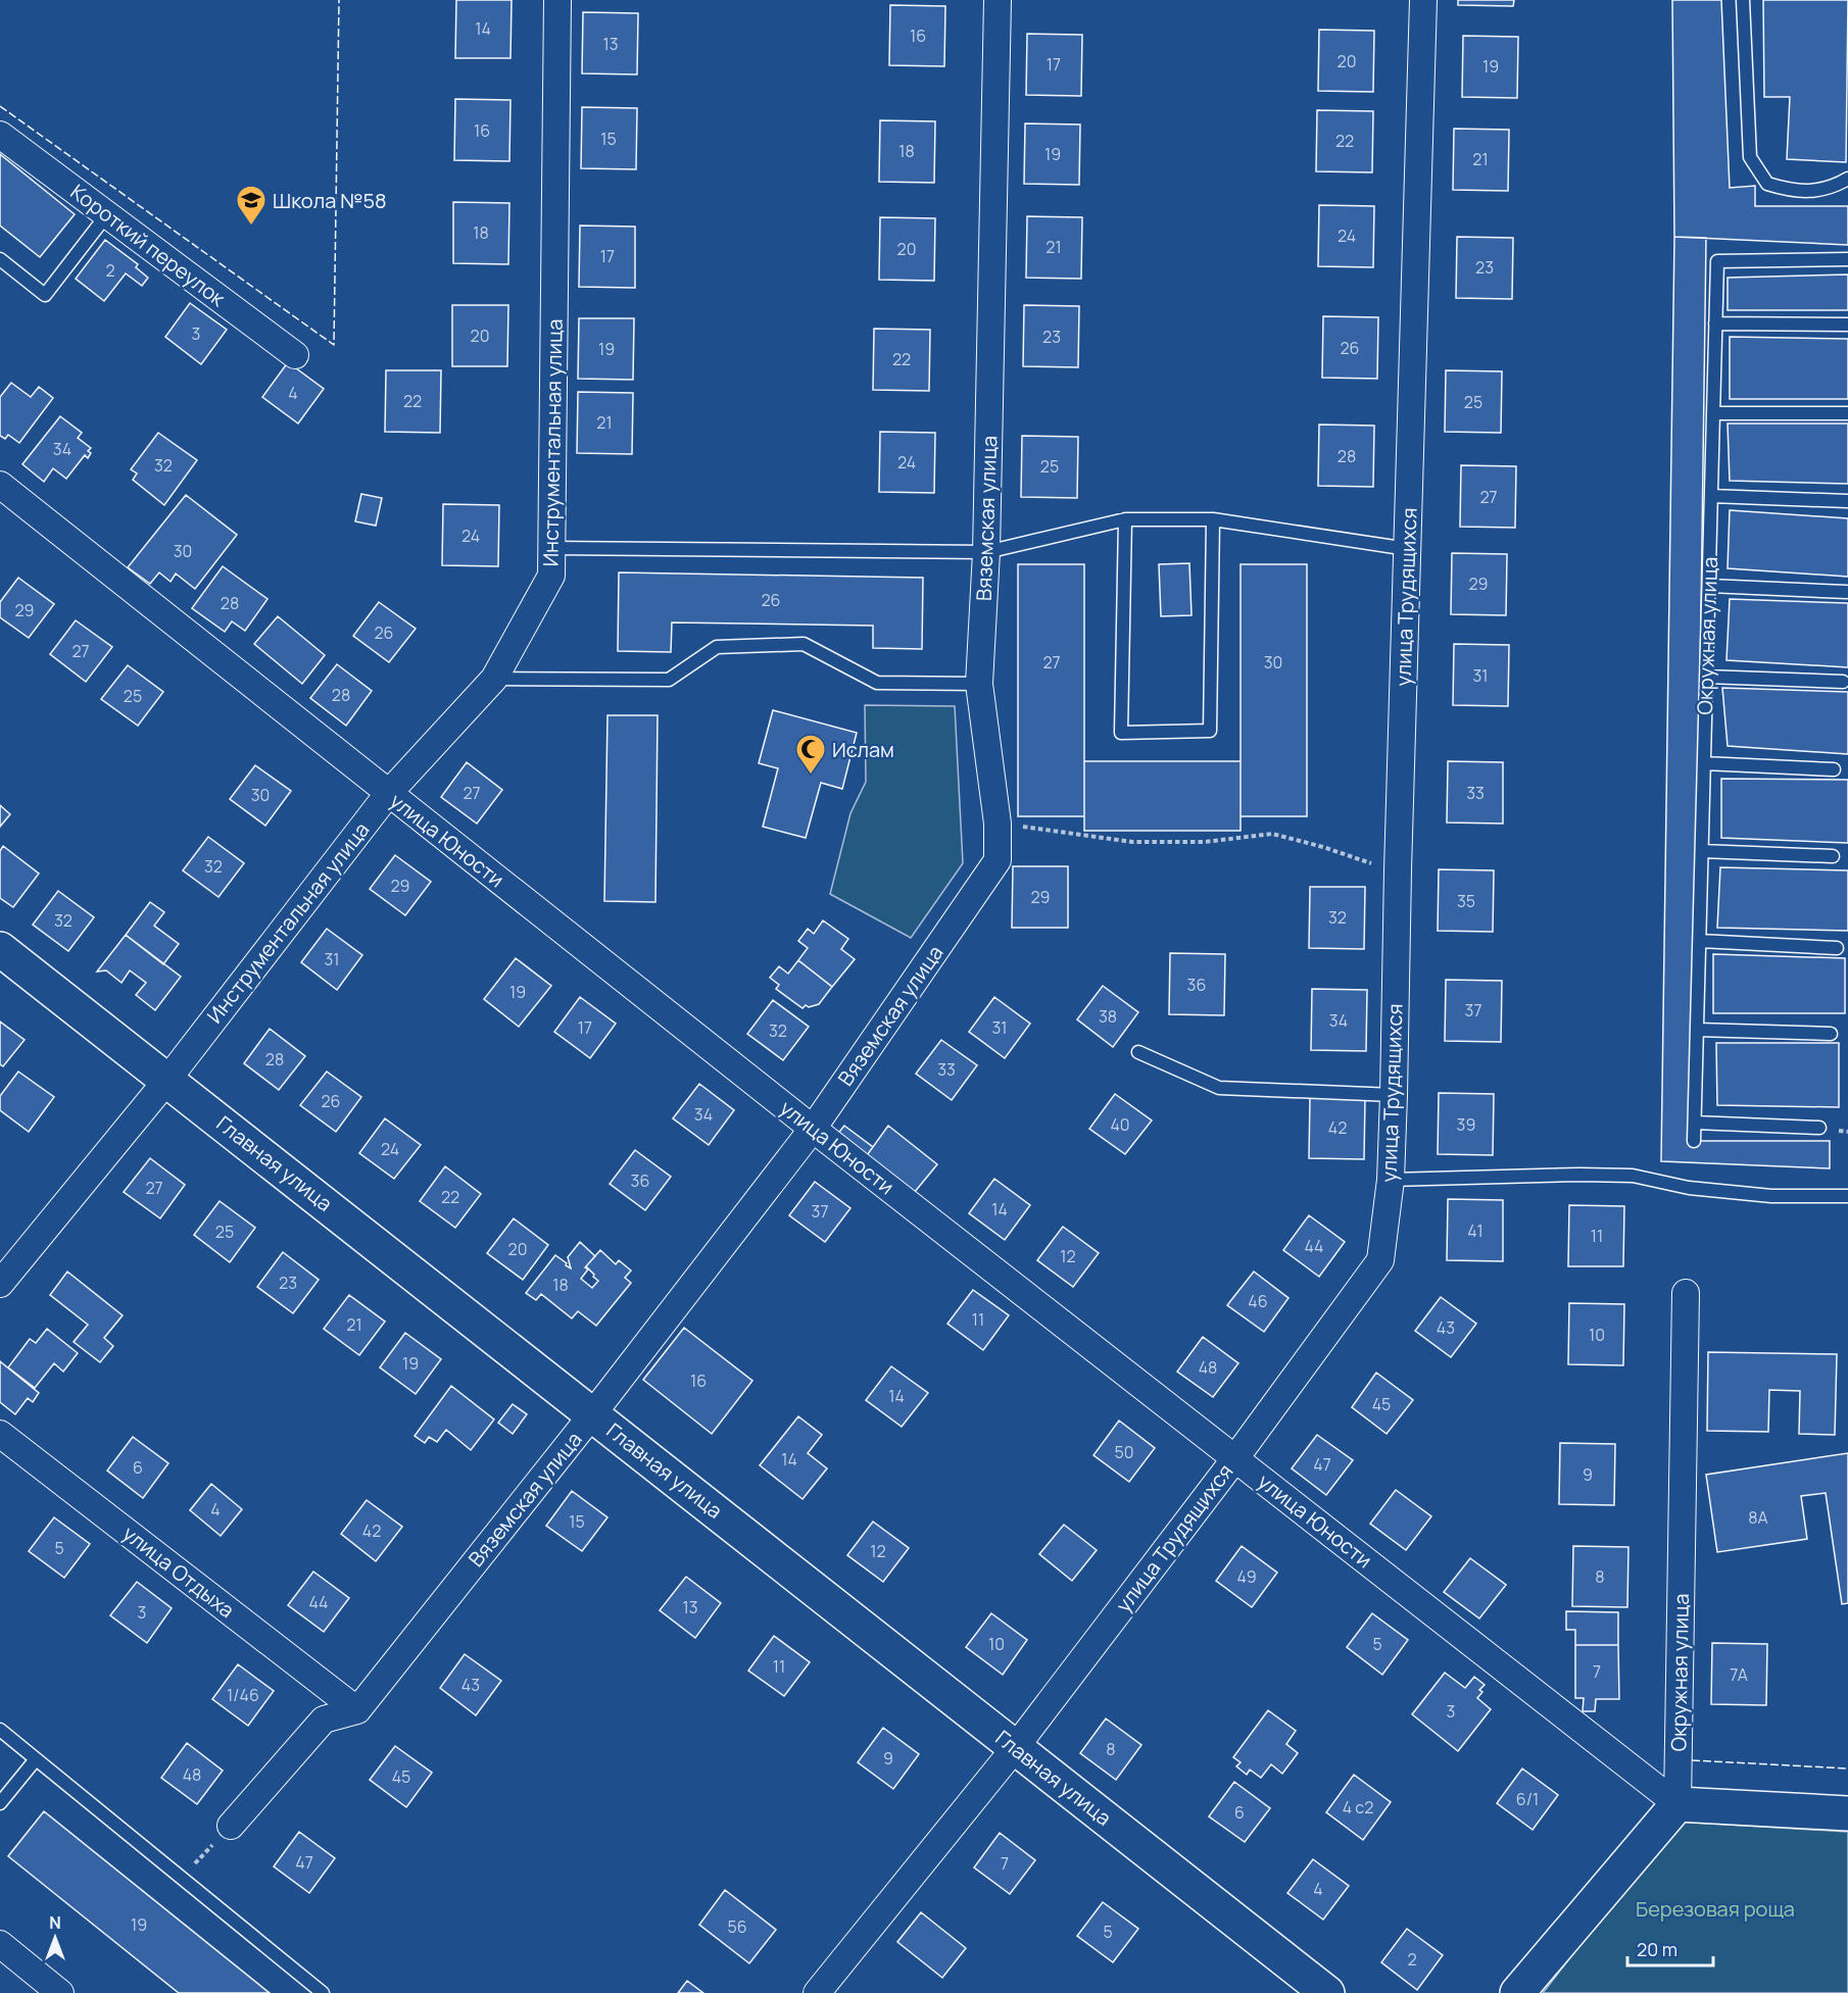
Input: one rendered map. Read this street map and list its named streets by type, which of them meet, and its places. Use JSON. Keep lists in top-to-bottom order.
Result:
{
  "streets": {
    "street": [
      "Короткий переулок",
      "Инструментальная улица",
      "Вяземская улица",
      "улица Трудящихся",
      "Окружная улица",
      "улица Юности",
      "Главная улица",
      "улица Отдыха"
    ]
  },
  "crossings": [
    ["Инструментальная улица", "улица Юности"],
    ["Инструментальная улица", "Главная улица"],
    ["Вяземская улица", "улица Юности"],
    ["Вяземская улица", "Главная улица"],
    ["Вяземская улица", "улица Отдыха"],
    ["улица Трудящихся", "улица Юности"],
    ["улица Трудящихся", "Главная улица"],
    ["Окружная улица", "улица Юности"]
  ],
  "parks": ["Березовая роща"],
  "places": {
    "school or university": ["Школа №58"],
    "mosque": ["Ислам"]
  },
  "house_numbers": [
    "14",
    "16",
    "13",
    "20",
    "17",
    "19",
    "16",
    "15",
    "22",
    "18",
    "19",
    "21",
    "18",
    "24",
    "21",
    "20",
    "17",
    "23",
    "2",
    "3",
    "20",
    "23",
    "26",
    "19",
    "22",
    "4",
    "22",
    "25",
    "21",
    "34",
    "28",
    "24",
    "32",
    "25",
    "27",
    "24",
    "30",
    "29",
    "26",
    "28",
    "29",
    "26",
    "27",
    "27",
    "30",
    "31",
    "28",
    "25",
    "27",
    "33",
    "30",
    "32",
    "29",
    "29",
    "35",
    "32",
    "32",
    "31",
    "36",
    "19",
    "37",
    "38",
    "34",
    "17",
    "31",
    "32",
    "28",
    "33",
    "26",
    "34",
    "40",
    "39",
    "42",
    "24",
    "36",
    "27",
    "22",
    "14",
    "37",
    "41",
    "25",
    "11",
    "44",
    "20",
    "12",
    "23",
    "18",
    "46",
    "11",
    "21",
    "43",
    "10",
    "19",
    "48",
    "16",
    "14",
    "45",
    "50",
    "14",
    "47",
    "6",
    "9",
    "4",
    "8А",
    "15",
    "42",
    "5",
    "12",
    "49",
    "8",
    "44",
    "13",
    "3",
    "10",
    "5",
    "11",
    "7",
    "7А",
    "43",
    "1/46",
    "3",
    "8",
    "9",
    "48",
    "45",
    "6/1",
    "4 с2",
    "6",
    "47",
    "7",
    "4",
    "19",
    "56",
    "5",
    "2"
  ],
  "scale_bar": "20 m",
  "north": "top"
}
